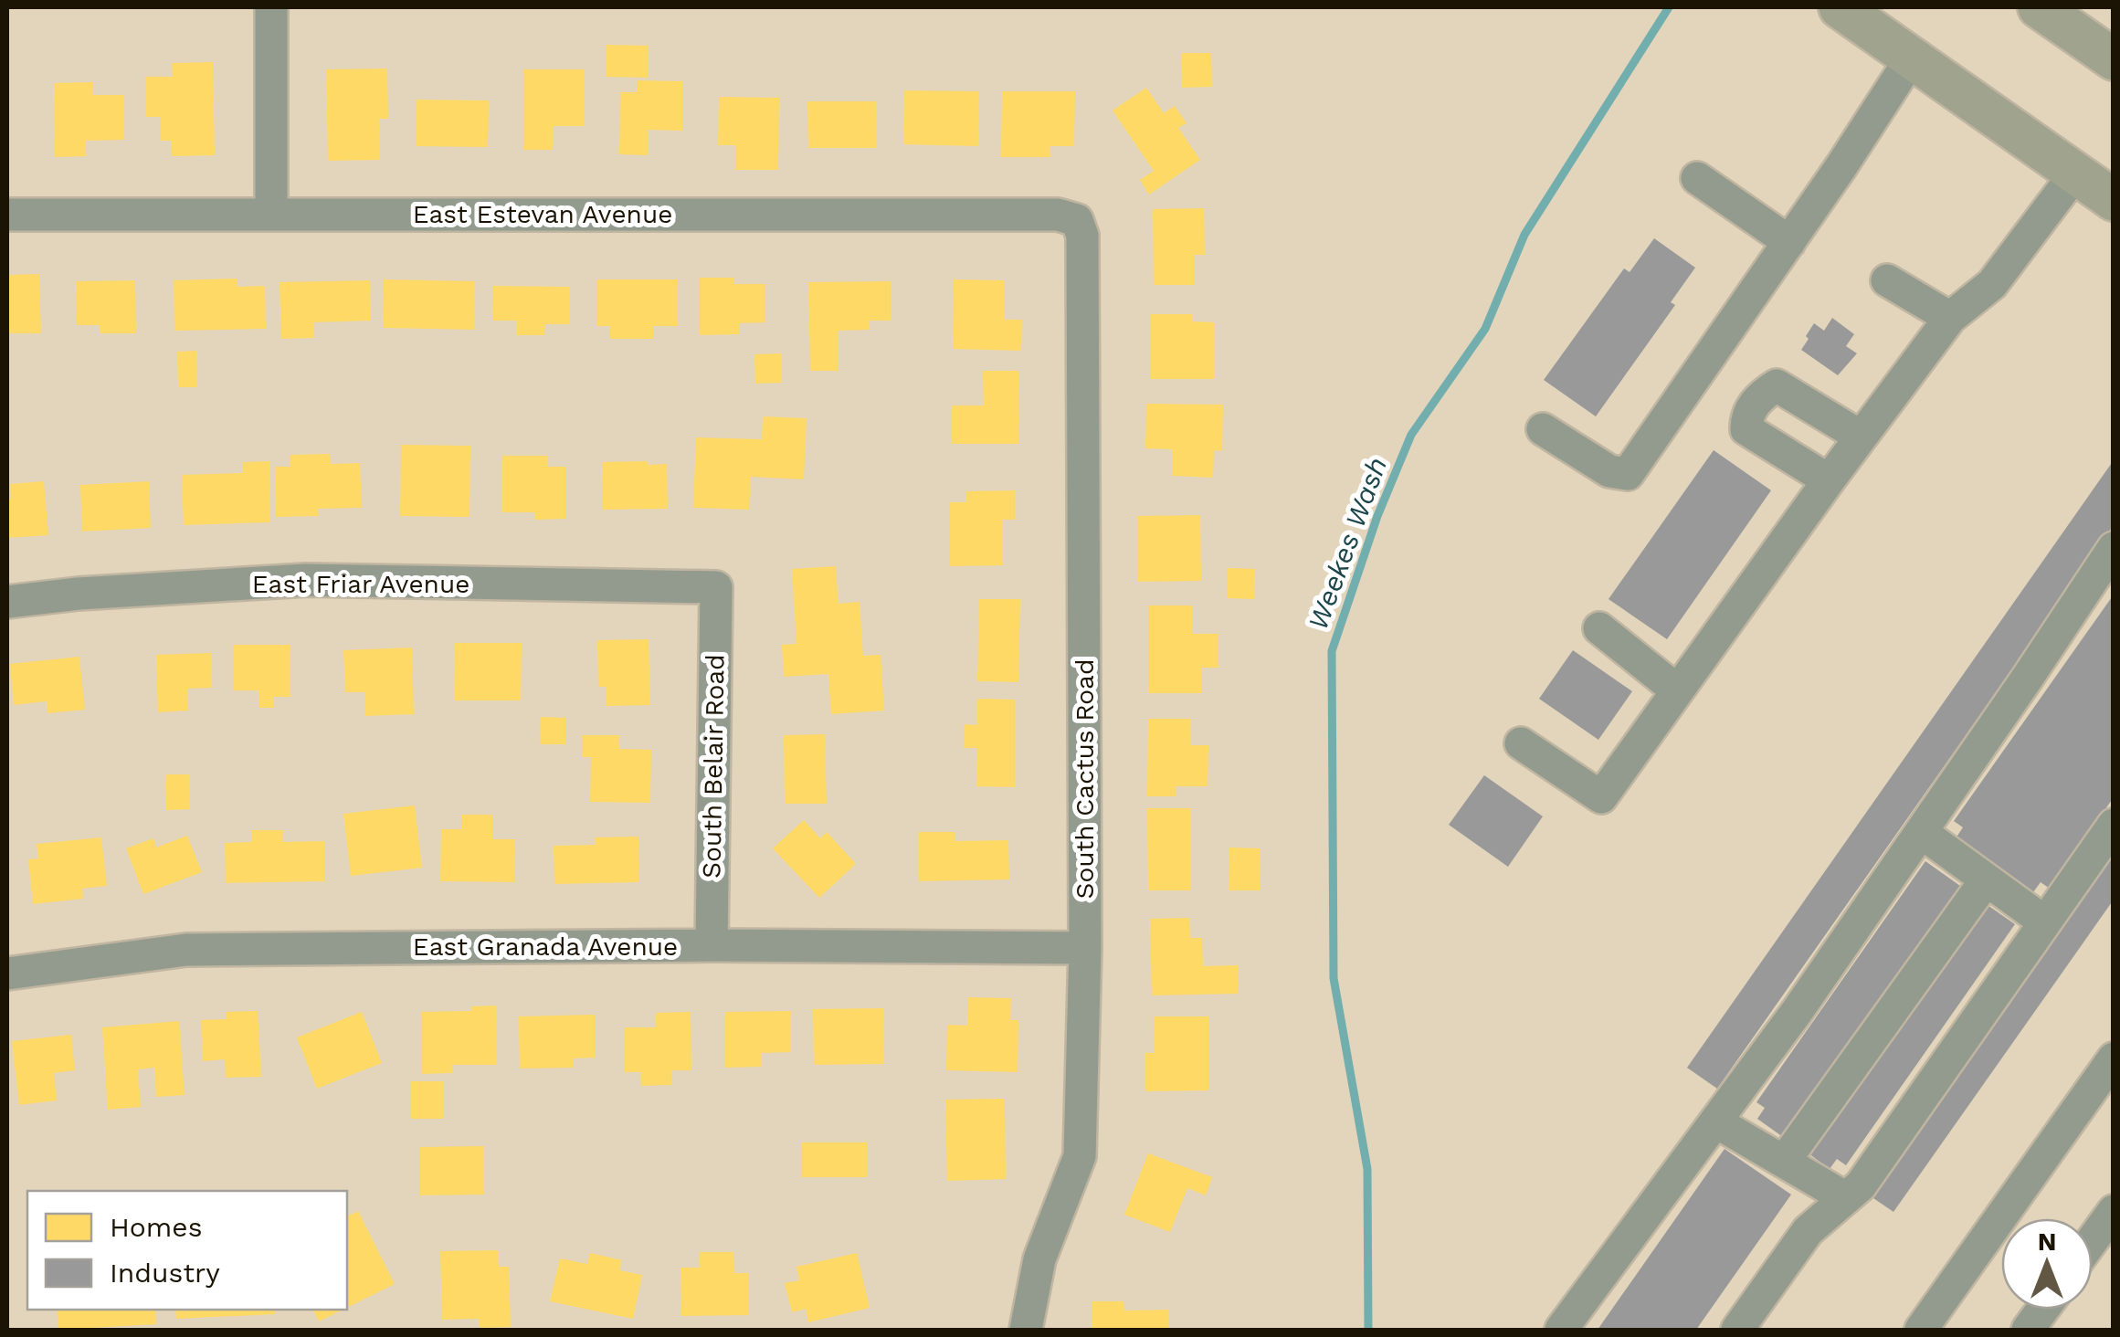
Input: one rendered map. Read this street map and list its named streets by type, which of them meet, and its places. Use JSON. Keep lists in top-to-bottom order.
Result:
{
  "streets": {
    "street": [
      "East Estevan Avenue",
      "East Friar Avenue",
      "South Belair Road",
      "South Cactus Road",
      "East Granada Avenue"
    ]
  },
  "crossings": [
    ["East Estevan Avenue", "South Cactus Road"],
    ["East Friar Avenue", "South Belair Road"],
    ["South Belair Road", "East Granada Avenue"],
    ["South Cactus Road", "East Granada Avenue"]
  ],
  "water": ["Weekes Wash"],
  "legend": ["Homes", "Industry"],
  "north": "top"
}
